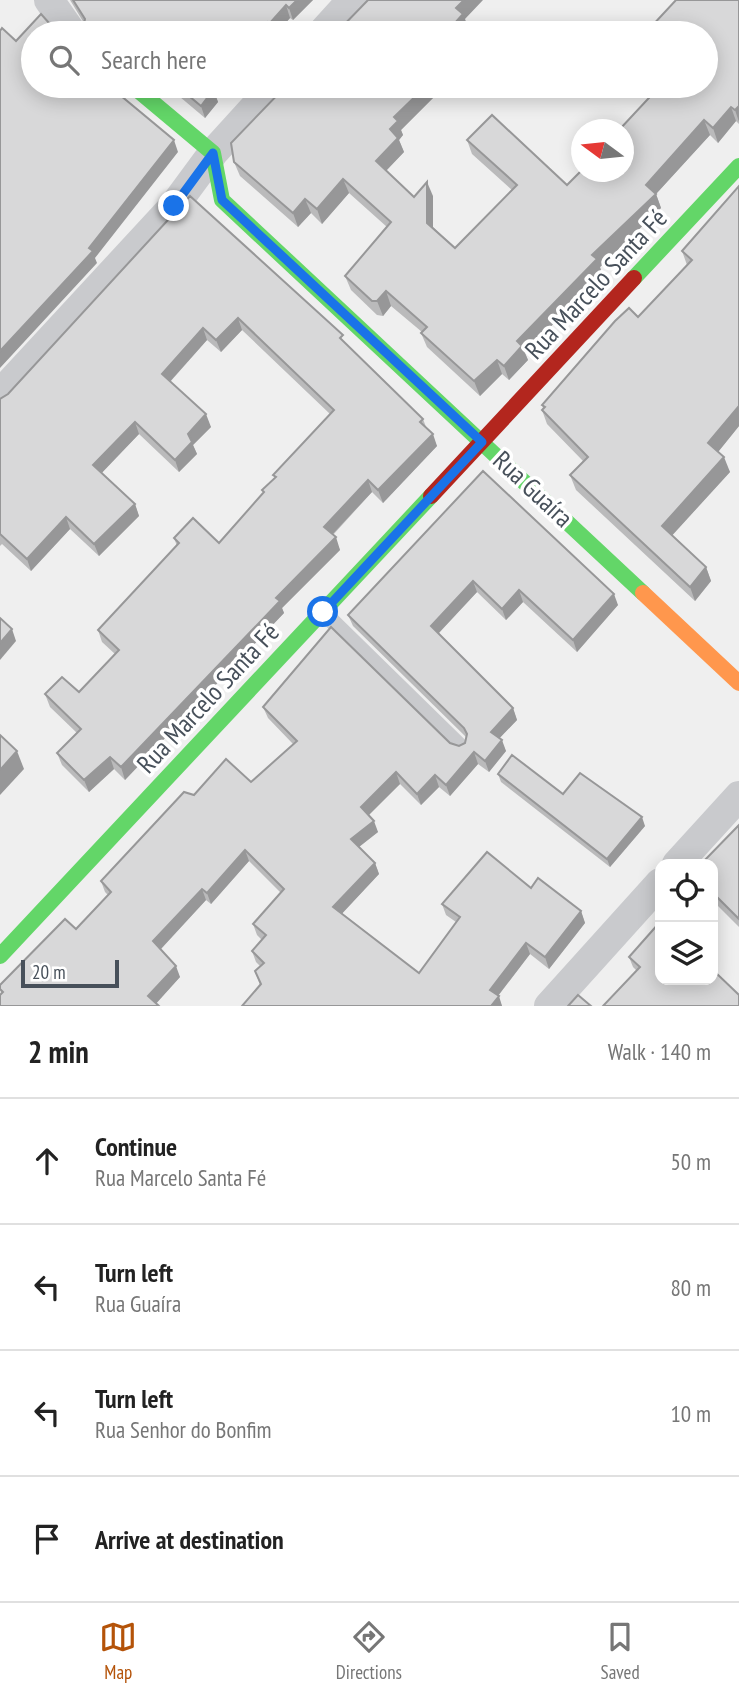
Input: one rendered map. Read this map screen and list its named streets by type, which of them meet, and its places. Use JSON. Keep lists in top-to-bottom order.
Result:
{
  "streets": {
    "street": ["Rua Marcelo Santa Fé", "Rua Guaíra"]
  },
  "crossings": [
    ["Rua Marcelo Santa Fé", "Rua Guaíra"]
  ],
  "scale_bar": "20 m",
  "north": "left",
  "page": {
    "search": "Search here",
    "scale": "20 m",
    "heading": ["2 min", "Walk · 140 m"],
    "list": [
      ["Continue", "Rua Marcelo Santa Fé", "50 m"],
      ["Turn left", "Rua Guaíra", "80 m"],
      ["Turn left", "Rua Senhor do Bonfim", "10 m"],
      "Arrive at destination"
    ],
    "nav": ["Map", "Directions", "Saved"]
  }
}
